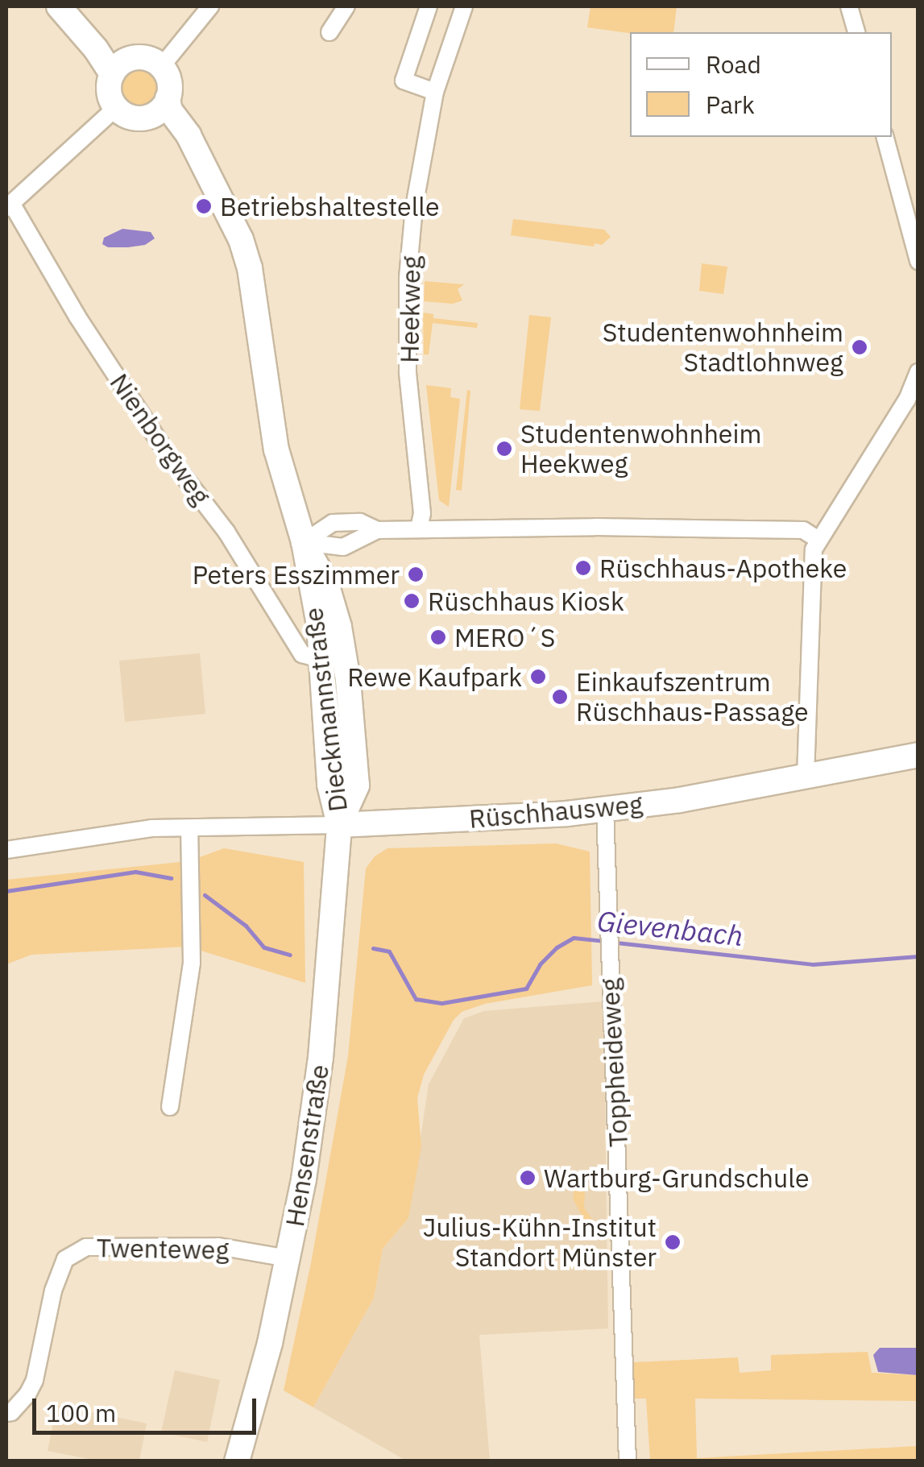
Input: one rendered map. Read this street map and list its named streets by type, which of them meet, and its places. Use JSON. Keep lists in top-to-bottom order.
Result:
{
  "streets": {
    "street": [
      "Heekweg",
      "Nienborgweg",
      "Dieckmannstraße",
      "Rüschhausweg",
      "Toppheideweg",
      "Hensenstraße",
      "Twenteweg"
    ]
  },
  "crossings": [
    ["Nienborgweg", "Dieckmannstraße"],
    ["Dieckmannstraße", "Rüschhausweg"],
    ["Dieckmannstraße", "Hensenstraße"],
    ["Rüschhausweg", "Toppheideweg"],
    ["Rüschhausweg", "Hensenstraße"],
    ["Hensenstraße", "Twenteweg"]
  ],
  "water": ["Gievenbach"],
  "places": [
    "Betriebshaltestelle",
    "Studentenwohnheim Stadtlohnweg",
    "Studentenwohnheim Heekweg",
    "Rüschhaus-Apotheke",
    "Peters Esszimmer",
    "Rüschhaus Kiosk",
    "MERO´S",
    "Rewe Kaufpark",
    "Einkaufszentrum Rüschhaus-Passage",
    "Wartburg-Grundschule",
    "Julius-Kühn-Institut Standort Münster"
  ],
  "legend": ["Road", "Park"],
  "scale_bar": "100 m"
}
